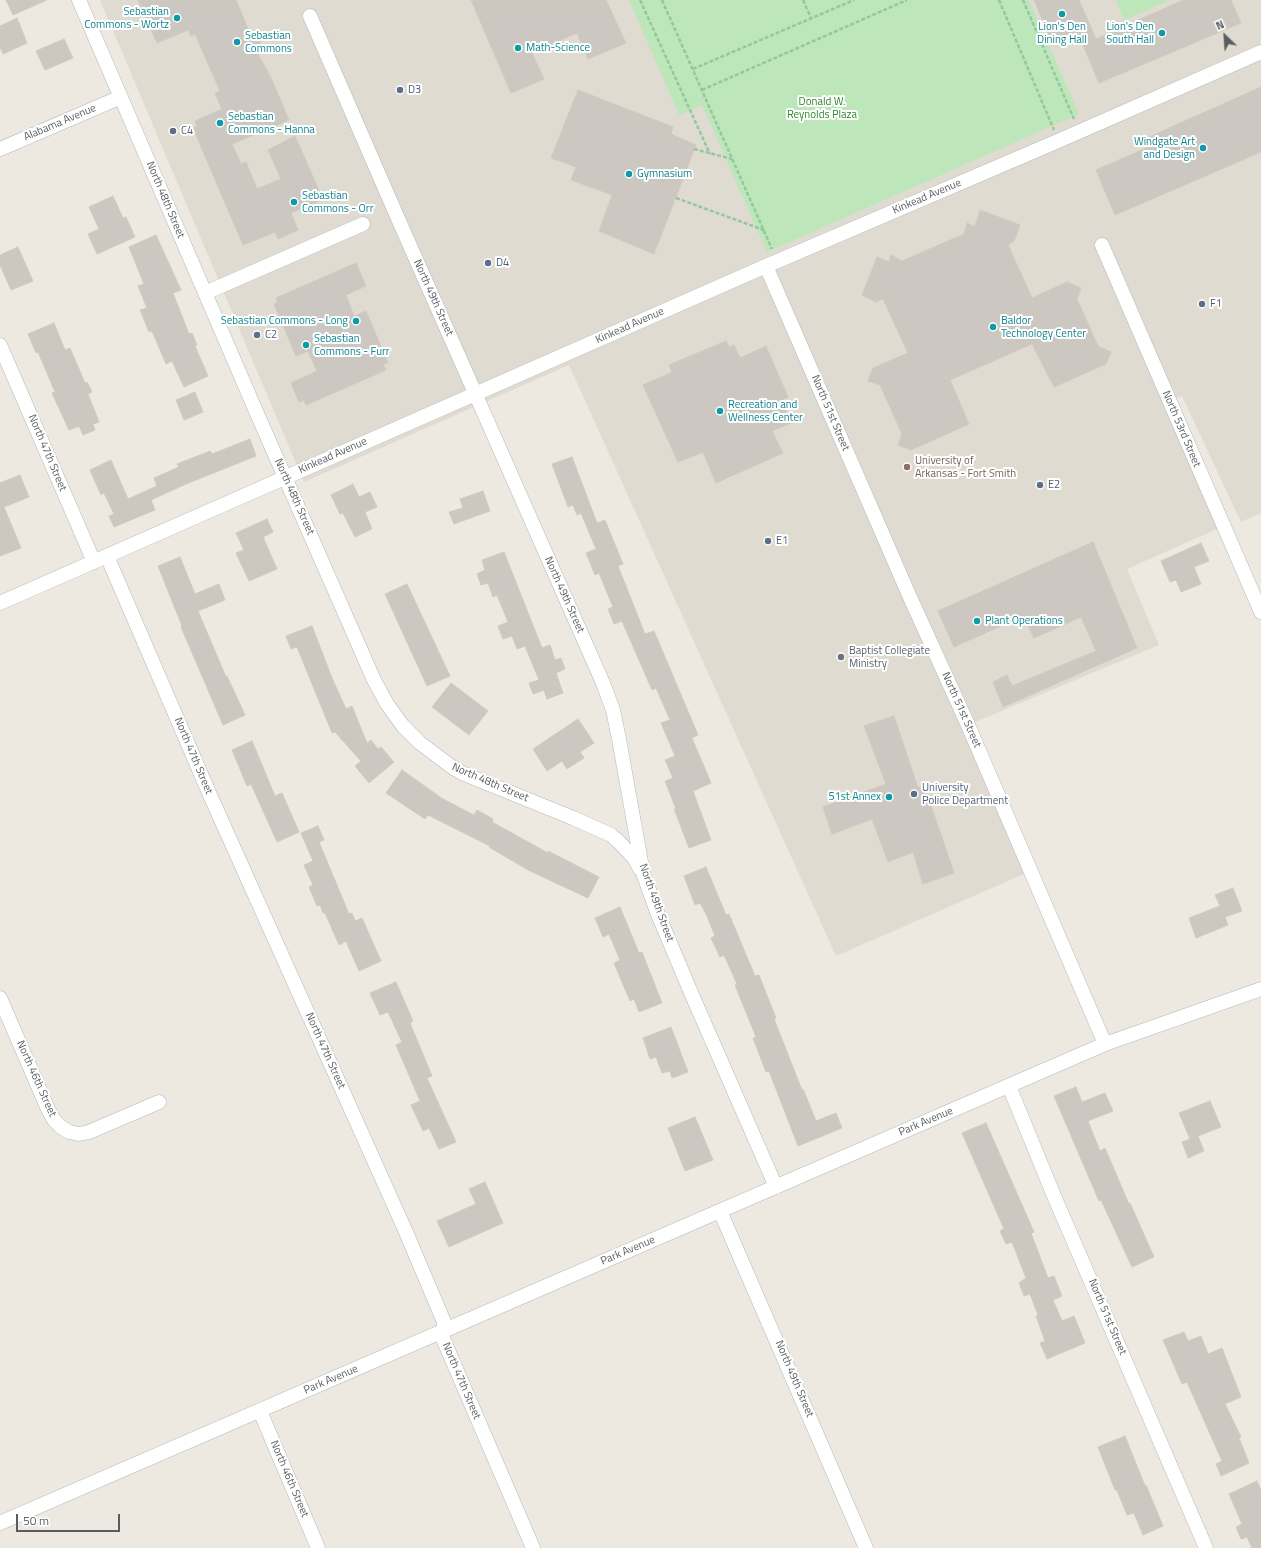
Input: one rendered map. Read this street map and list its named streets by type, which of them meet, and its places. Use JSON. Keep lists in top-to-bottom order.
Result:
{
  "streets": {
    "street": [
      "Alabama Avenue",
      "Kinkead Avenue",
      "North 48th Street",
      "North 49th Street",
      "North 51st Street",
      "North 53rd Street",
      "North 47th Street",
      "North 46th Street",
      "Park Avenue"
    ]
  },
  "crossings": [
    ["Alabama Avenue", "North 48th Street"],
    ["Kinkead Avenue", "North 48th Street"],
    ["Kinkead Avenue", "North 49th Street"],
    ["Kinkead Avenue", "North 51st Street"],
    ["Kinkead Avenue", "North 47th Street"],
    ["North 48th Street", "North 49th Street"],
    ["North 49th Street", "Park Avenue"],
    ["North 51st Street", "Park Avenue"],
    ["North 47th Street", "Park Avenue"],
    ["North 46th Street", "Park Avenue"]
  ],
  "parks": ["Donald W. Reynolds Plaza"],
  "places": [
    "Lion's Den Dining Hall",
    "Sebastian Commons - Wortz",
    "Lion's Den South Hall",
    "Sebastian Commons",
    "Math-Science",
    "D3",
    "Sebastian Commons - Hanna",
    "C4",
    "Windgate Art and Design",
    "Gymnasium",
    "Sebastian Commons - Orr",
    "D4",
    "F1",
    "Sebastian Commons - Long",
    "Baldor Technology Center",
    "C2",
    "Sebastian Commons - Furr",
    "Recreation and Wellness Center",
    "University of Arkansas - Fort Smith",
    "E2",
    "E1",
    "Plant Operations",
    "Baptist Collegiate Ministry",
    "University Police Department",
    "51st Annex"
  ],
  "scale_bar": "50 m",
  "north": "top left"
}
